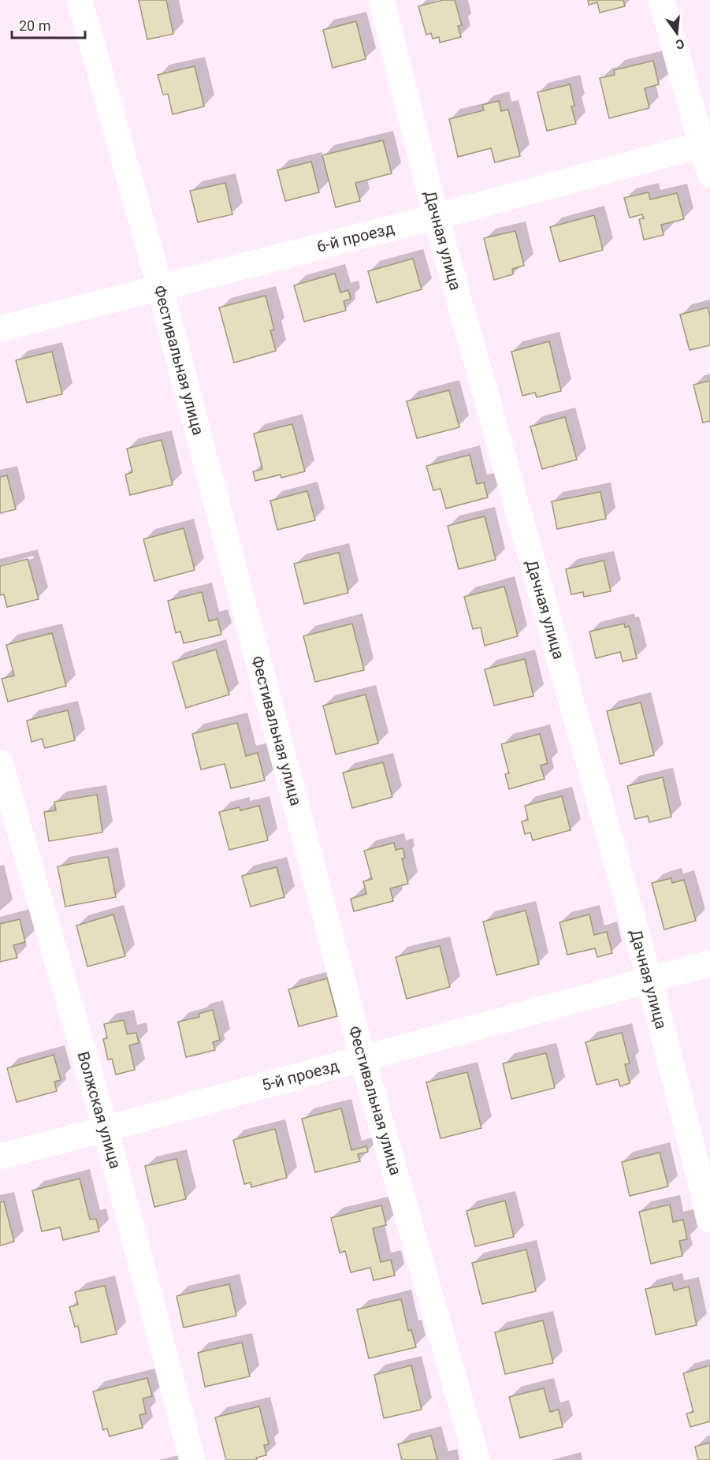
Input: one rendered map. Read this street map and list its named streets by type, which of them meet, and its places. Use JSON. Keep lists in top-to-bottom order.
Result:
{
  "streets": {
    "street": [
      "6-й проезд",
      "Дачная улица",
      "Фестивальная улица",
      "5-й проезд",
      "Волжская улица"
    ]
  },
  "crossings": [
    ["6-й проезд", "Дачная улица"],
    ["6-й проезд", "Фестивальная улица"],
    ["Дачная улица", "5-й проезд"],
    ["Фестивальная улица", "5-й проезд"],
    ["5-й проезд", "Волжская улица"]
  ],
  "scale_bar": "20 m",
  "north": "bottom"
}
